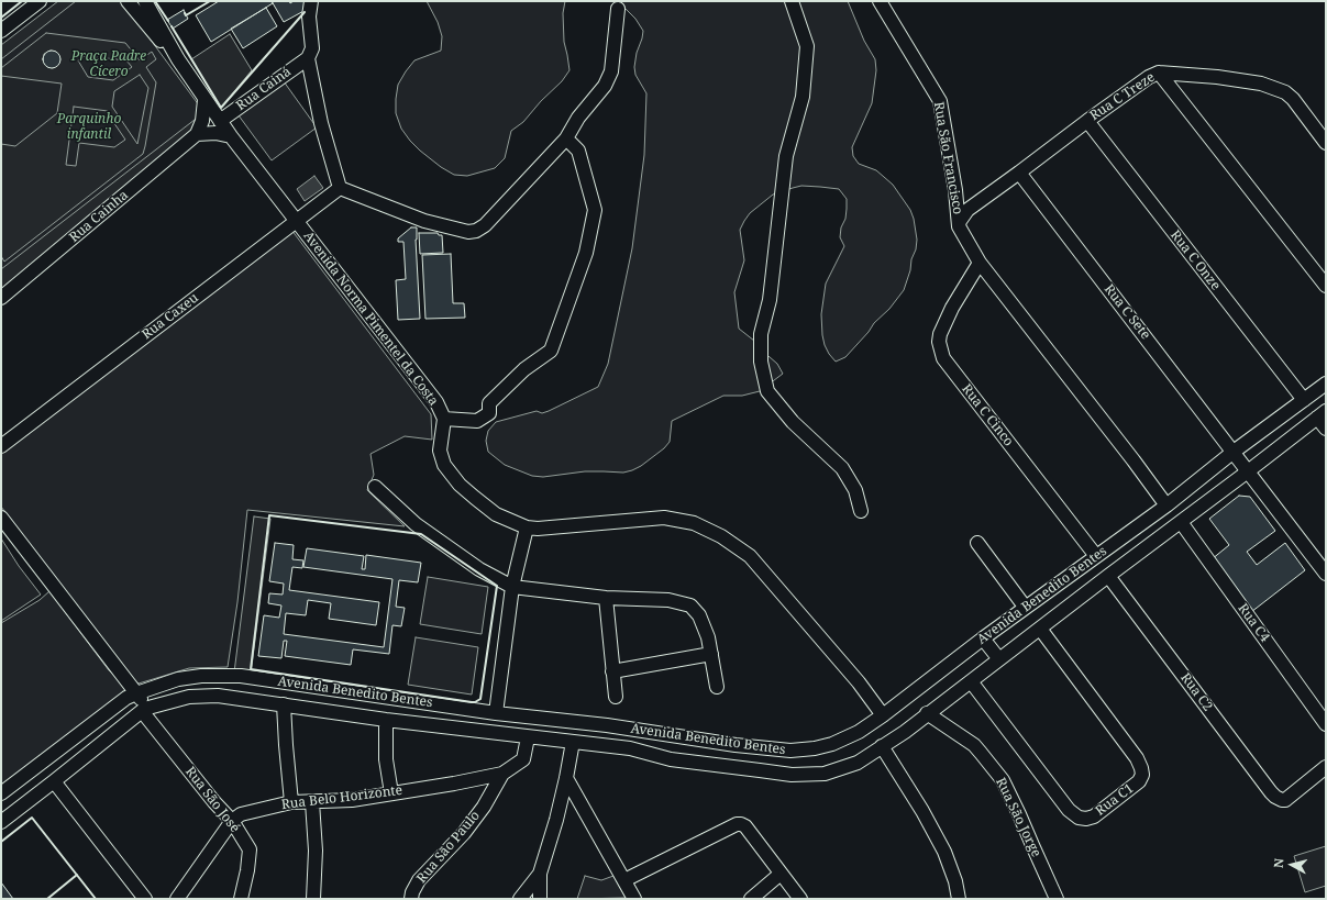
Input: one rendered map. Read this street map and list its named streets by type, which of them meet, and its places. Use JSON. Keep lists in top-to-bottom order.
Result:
{
  "streets": {
    "street": [
      "Rua Cainá",
      "Rua C Treze",
      "Rua São Francisco",
      "Rua Cainha",
      "Rua C Onze",
      "Rua C Sete",
      "Rua Caxeu",
      "Avenida Norma Pimentel da Costa",
      "Rua C Cinco",
      "Avenida Benedito Bentes",
      "Rua C4",
      "Rua C2",
      "Rua Belo Horizonte",
      "Rua São José",
      "Rua C1",
      "Rua São Jorge",
      "Rua São Paulo"
    ]
  },
  "crossings": [
    ["Rua Cainá", "Avenida Norma Pimentel da Costa"],
    ["Rua C Treze", "Rua São Francisco"],
    ["Rua C Treze", "Rua C Onze"],
    ["Rua C Treze", "Rua C Sete"],
    ["Rua C Onze", "Avenida Benedito Bentes"],
    ["Rua C Sete", "Avenida Benedito Bentes"],
    ["Rua Caxeu", "Avenida Norma Pimentel da Costa"],
    ["Avenida Norma Pimentel da Costa", "Avenida Benedito Bentes"],
    ["Rua C Cinco", "Avenida Benedito Bentes"],
    ["Avenida Benedito Bentes", "Rua C4"],
    ["Avenida Benedito Bentes", "Rua C2"],
    ["Avenida Benedito Bentes", "Rua Belo Horizonte"],
    ["Avenida Benedito Bentes", "Rua São José"],
    ["Avenida Benedito Bentes", "Rua C1"],
    ["Avenida Benedito Bentes", "Rua São Jorge"],
    ["Rua Belo Horizonte", "Rua São José"],
    ["Rua Belo Horizonte", "Rua São Paulo"]
  ],
  "parks": ["Praça Padre Cícero", "Parquinho infantil"],
  "north": "left"
}
